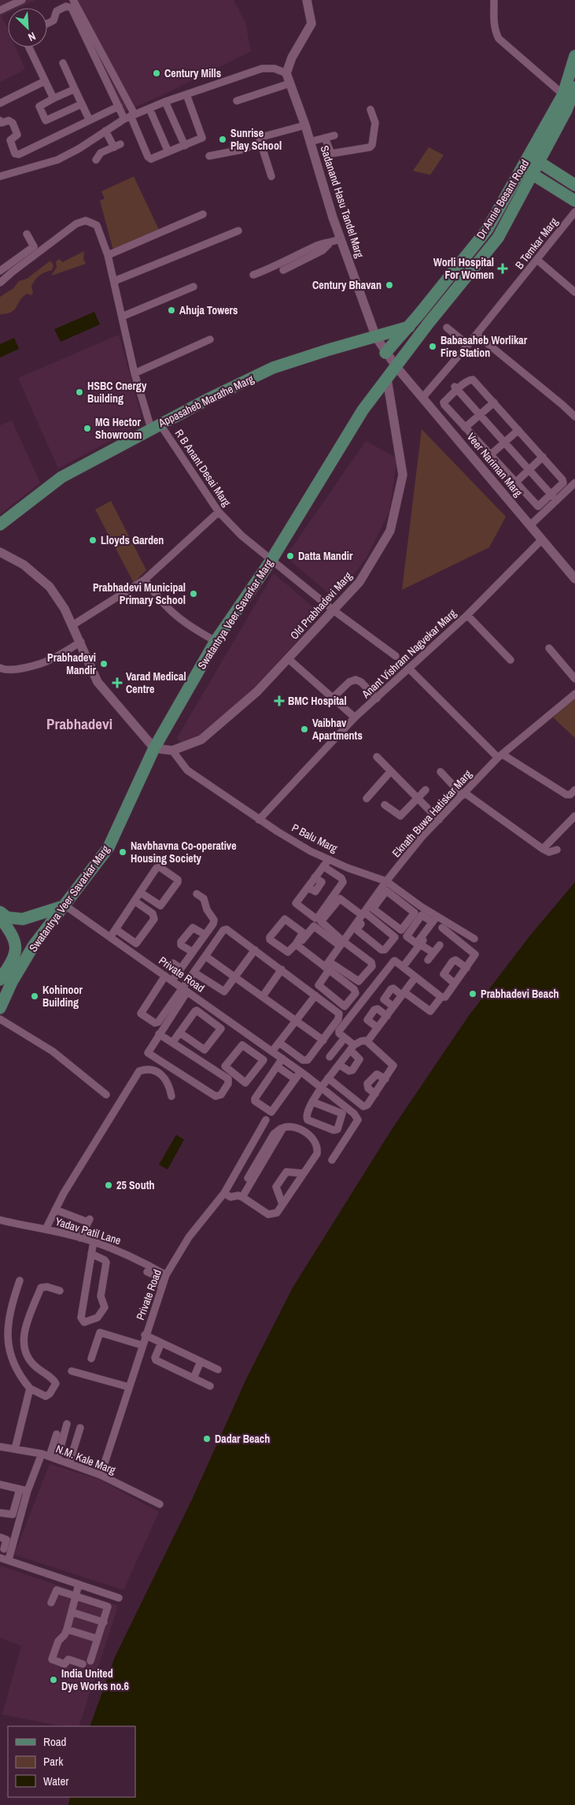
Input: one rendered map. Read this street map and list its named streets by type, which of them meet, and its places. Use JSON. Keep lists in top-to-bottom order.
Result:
{
  "streets": {
    "main road": ["Dr Annie Besant Road", "Appasaheb Marathe Marg", "Swatantrya Veer Savarkar Marg"],
    "street": [
      "Sadanand Hasu Tandel Marg",
      "B Temkar Marg",
      "Veer Nariman Marg",
      "R B Anant Desai Marg",
      "Old Prabhadevi Marg",
      "Anant Vishram Nagvekar Marg",
      "Eknath Buwa Hatiskar Marg",
      "P Balu Marg",
      "Private Road",
      "Yadav Patil Lane",
      "N.M. Kale Marg"
    ]
  },
  "crossings": [
    ["Dr Annie Besant Road", "Sadanand Hasu Tandel Marg"],
    ["Dr Annie Besant Road", "Appasaheb Marathe Marg"],
    ["Dr Annie Besant Road", "Veer Nariman Marg"],
    ["Dr Annie Besant Road", "Swatantrya Veer Savarkar Marg"],
    ["Sadanand Hasu Tandel Marg", "Appasaheb Marathe Marg"],
    ["Sadanand Hasu Tandel Marg", "Veer Nariman Marg"],
    ["B Temkar Marg", "Veer Nariman Marg"],
    ["Appasaheb Marathe Marg", "R B Anant Desai Marg"],
    ["Veer Nariman Marg", "Swatantrya Veer Savarkar Marg"],
    ["Veer Nariman Marg", "Anant Vishram Nagvekar Marg"],
    ["R B Anant Desai Marg", "Old Prabhadevi Marg"],
    ["R B Anant Desai Marg", "Swatantrya Veer Savarkar Marg"],
    ["Old Prabhadevi Marg", "Swatantrya Veer Savarkar Marg"],
    ["Old Prabhadevi Marg", "P Balu Marg"],
    ["Swatantrya Veer Savarkar Marg", "Private Road"],
    ["Anant Vishram Nagvekar Marg", "P Balu Marg"],
    ["Eknath Buwa Hatiskar Marg", "P Balu Marg"],
    ["Private Road", "Yadav Patil Lane"],
    ["Private Road", "N.M. Kale Marg"]
  ],
  "districts": ["Prabhadevi"],
  "places": {
    "other": [
      "Century Mills",
      "Sunrise Play School",
      "Century Bhavan",
      "Ahuja Towers",
      "Babasaheb Worlikar Fire Station",
      "HSBC Cnergy Building",
      "MG Hector Showroom",
      "Lloyds Garden",
      "Datta Mandir",
      "Prabhadevi Municipal Primary School",
      "Prabhadevi Mandir",
      "Vaibhav Apartments",
      "Navbhavna Co-operative Housing Society",
      "Prabhadevi Beach",
      "Kohinoor Building",
      "25 South",
      "Dadar Beach",
      "India United Dye Works no.6"
    ],
    "health": ["Worli Hospital For Women", "Varad Medical Centre", "BMC Hospital"]
  },
  "legend": ["Road", "Park", "Water"],
  "north": "bottom right"
}
